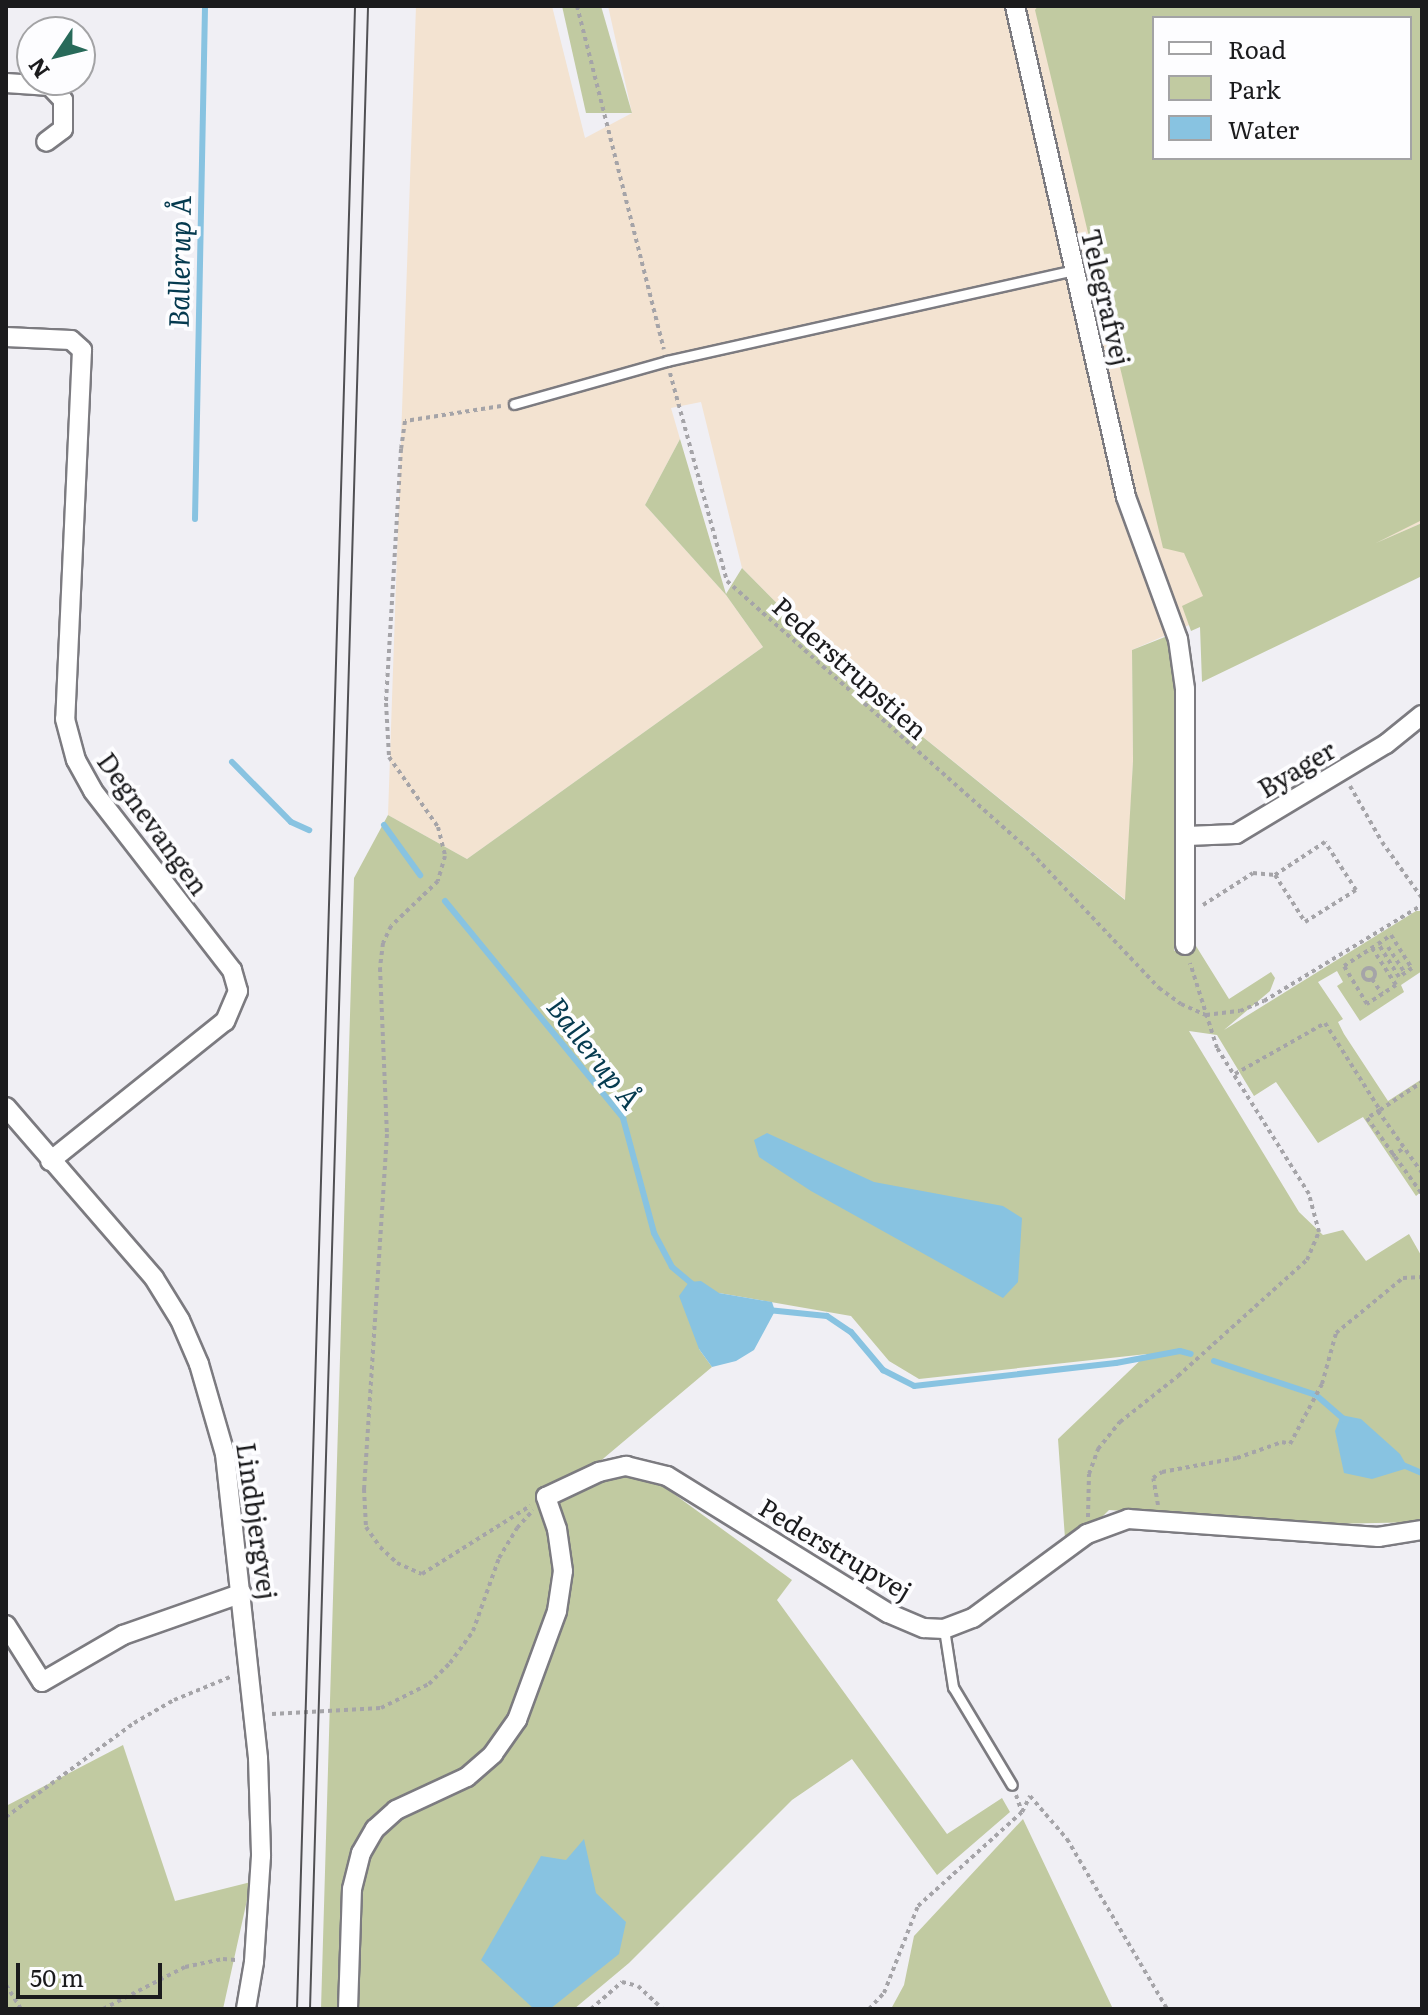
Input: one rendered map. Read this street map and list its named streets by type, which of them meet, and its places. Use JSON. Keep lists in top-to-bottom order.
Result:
{
  "streets": {
    "street": [
      "Telegrafvej",
      "Byager",
      "Degnevangen",
      "Lindbjergvej",
      "Pederstrupvej"
    ],
    "path": ["Pederstrupstien"]
  },
  "crossings": [
    ["Telegrafvej", "Byager"],
    ["Degnevangen", "Lindbjergvej"]
  ],
  "water": ["Ballerup Å"],
  "legend": ["Road", "Park", "Water"],
  "scale_bar": "50 m",
  "north": "bottom left"
}
